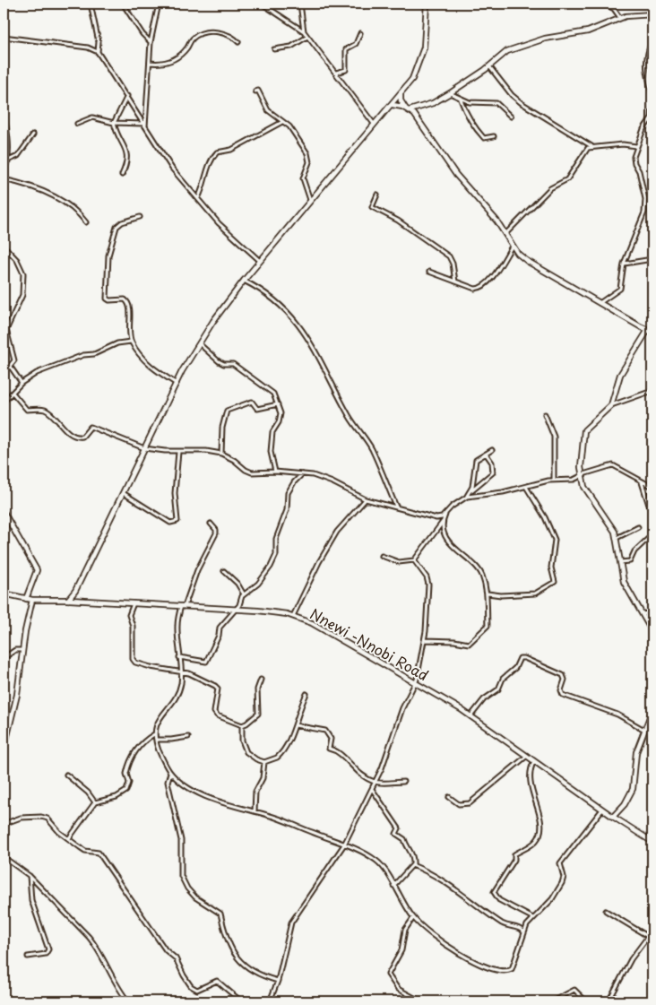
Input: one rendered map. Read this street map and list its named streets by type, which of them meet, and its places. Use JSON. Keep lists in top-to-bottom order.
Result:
{
  "streets": {
    "main road": ["Nnewi -Nnobi Road"]
  }
}
